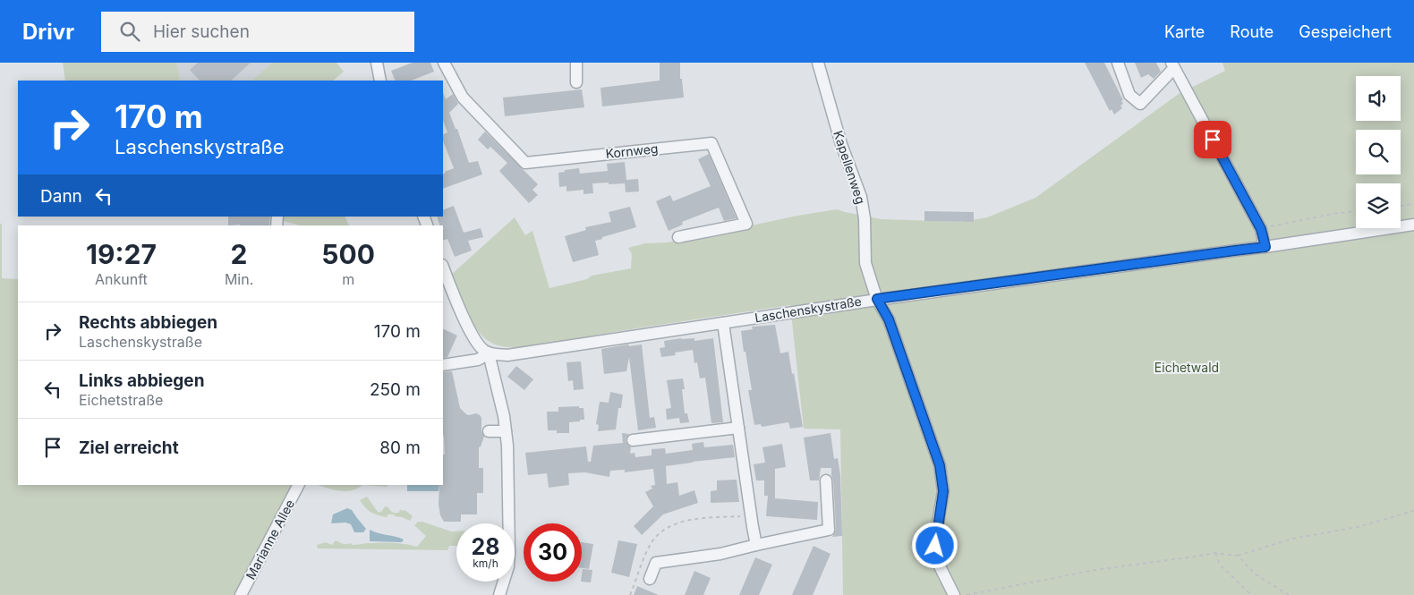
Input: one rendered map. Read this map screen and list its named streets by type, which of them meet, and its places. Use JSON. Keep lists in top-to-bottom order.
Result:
{
  "streets": {
    "street": [
      "Kornweg",
      "Kapellenweg",
      "Laschenskystraße",
      "Marianne Allee"
    ]
  },
  "crossings": [
    ["Kapellenweg", "Laschenskystraße"]
  ],
  "parks": ["Eichetwald"],
  "page": {
    "header": "Drivr",
    "search": "Hier suchen",
    "nav": ["Karte", "Route", "Gespeichert"],
    "turn": ["170 m", "Laschenskystraße"],
    "then": "Dann",
    "eta": [
      "19:27",
      "Ankunft",
      "2",
      "Min.",
      "500",
      "m"
    ],
    "list": [
      {
        "name": "Rechts abbiegen",
        "note": "Laschenskystraße",
        "value": "170 m"
      },
      {
        "name": "Links abbiegen",
        "note": "Eichetstraße",
        "value": "250 m"
      },
      {
        "name": "Ziel erreicht",
        "value": "80 m"
      }
    ],
    "speed": "28 km/h",
    "limit": "30"
  }
}
